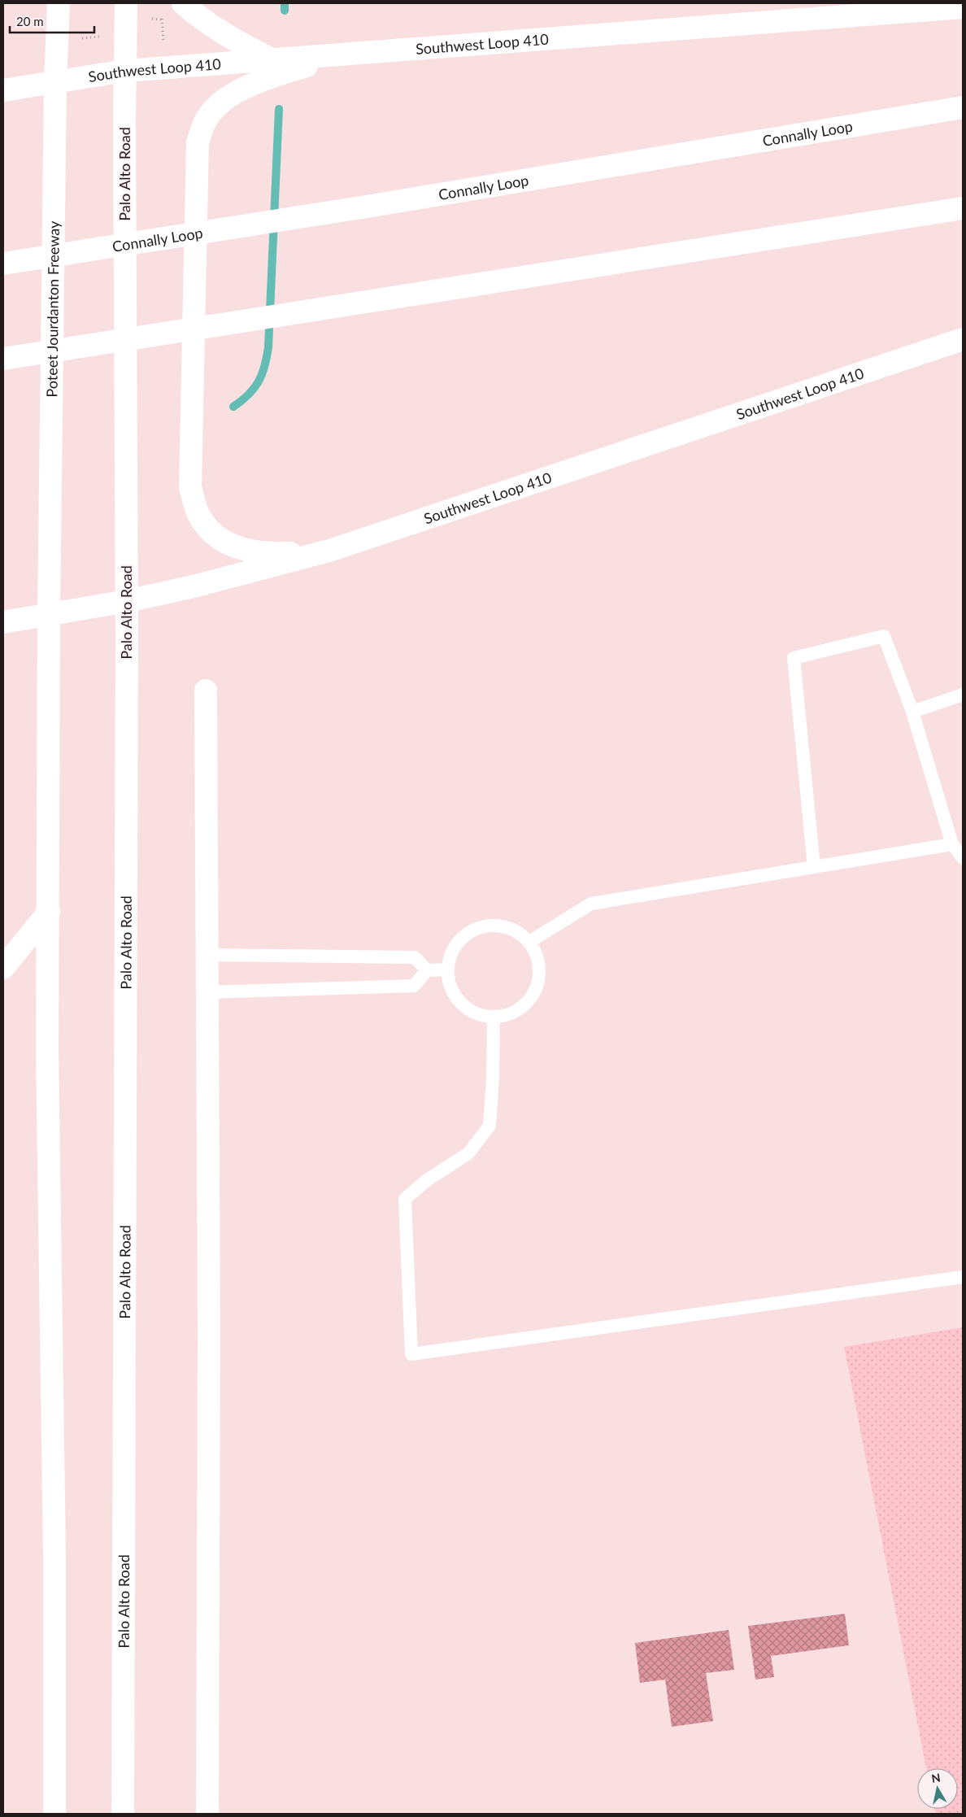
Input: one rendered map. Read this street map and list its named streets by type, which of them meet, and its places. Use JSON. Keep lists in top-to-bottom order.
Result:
{
  "streets": {
    "main road": [
      "Southwest Loop 410",
      "Connally Loop",
      "Palo Alto Road",
      "Poteet Jourdanton Freeway"
    ]
  },
  "crossings": [
    ["Southwest Loop 410", "Palo Alto Road"],
    ["Southwest Loop 410", "Poteet Jourdanton Freeway"]
  ],
  "scale_bar": "20 m",
  "north": "top"
}
